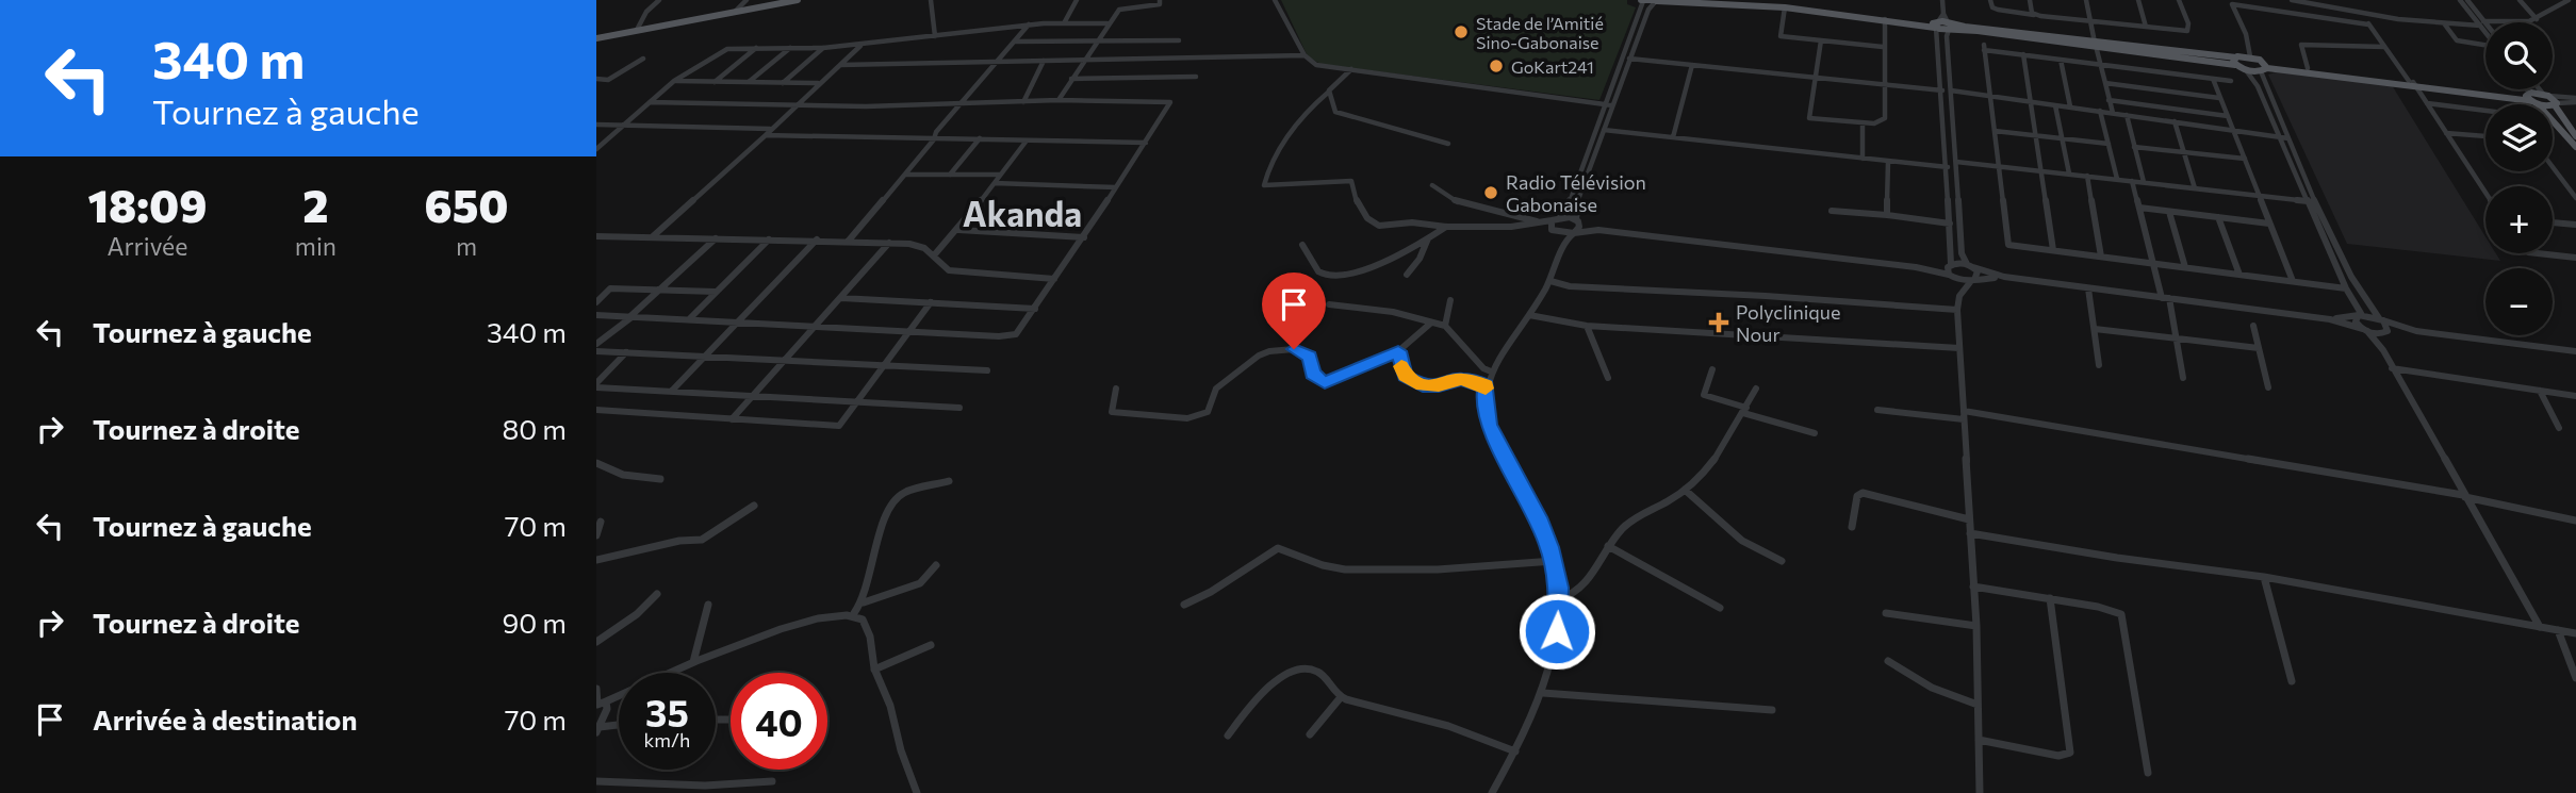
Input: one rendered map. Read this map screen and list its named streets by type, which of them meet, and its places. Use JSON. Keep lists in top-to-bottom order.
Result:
{
  "districts": ["Akanda"],
  "places": {
    "other": ["Stade de l’Amitié Sino-Gabonaise", "GoKart241", "Radio Télévision Gabonaise"],
    "health": ["Polyclinique Nour"]
  },
  "page": {
    "turn": ["340 m", "Tournez à gauche"],
    "map_buttons": ["+", "−"],
    "eta": [
      "18:09",
      "Arrivée",
      "2",
      "min",
      "650",
      "m"
    ],
    "list": [
      {
        "name": "Tournez à gauche",
        "value": "340 m"
      },
      {
        "name": "Tournez à droite",
        "value": "80 m"
      },
      {
        "name": "Tournez à gauche",
        "value": "70 m"
      },
      {
        "name": "Tournez à droite",
        "value": "90 m"
      },
      {
        "name": "Arrivée à destination",
        "value": "70 m"
      }
    ],
    "speed": "35 km/h",
    "limit": "40"
  }
}
